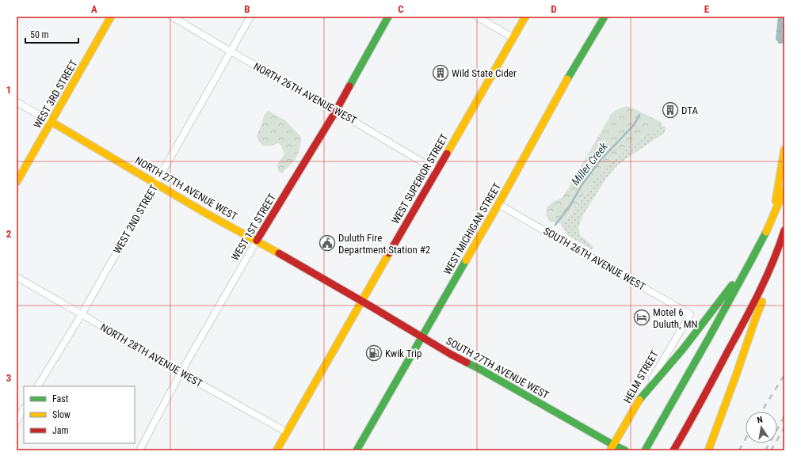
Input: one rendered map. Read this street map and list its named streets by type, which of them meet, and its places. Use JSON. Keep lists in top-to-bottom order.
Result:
{
  "streets": {
    "main road": [
      "WEST 3RD STREET",
      "WEST SUPERIOR STREET",
      "NORTH 27TH AVENUE WEST",
      "WEST 1ST STREET",
      "WEST MICHIGAN STREET",
      "SOUTH 27TH AVENUE WEST",
      "HELM STREET"
    ],
    "street": [
      "NORTH 26TH AVENUE WEST",
      "WEST 2ND STREET",
      "SOUTH 26TH AVENUE WEST",
      "NORTH 28TH AVENUE WEST"
    ]
  },
  "crossings": [
    ["NORTH 26TH AVENUE WEST", "WEST SUPERIOR STREET"],
    ["NORTH 26TH AVENUE WEST", "WEST 2ND STREET"],
    ["NORTH 26TH AVENUE WEST", "WEST 1ST STREET"],
    ["WEST 3RD STREET", "NORTH 27TH AVENUE WEST"],
    ["WEST SUPERIOR STREET", "NORTH 27TH AVENUE WEST"],
    ["WEST SUPERIOR STREET", "NORTH 28TH AVENUE WEST"],
    ["WEST SUPERIOR STREET", "SOUTH 27TH AVENUE WEST"],
    ["NORTH 27TH AVENUE WEST", "WEST 2ND STREET"],
    ["NORTH 27TH AVENUE WEST", "WEST 1ST STREET"],
    ["NORTH 27TH AVENUE WEST", "SOUTH 27TH AVENUE WEST"],
    ["WEST 2ND STREET", "NORTH 28TH AVENUE WEST"],
    ["WEST 1ST STREET", "NORTH 28TH AVENUE WEST"],
    ["WEST MICHIGAN STREET", "SOUTH 26TH AVENUE WEST"],
    ["WEST MICHIGAN STREET", "SOUTH 27TH AVENUE WEST"],
    ["SOUTH 26TH AVENUE WEST", "HELM STREET"],
    ["SOUTH 27TH AVENUE WEST", "HELM STREET"]
  ],
  "water": ["Miller Creek"],
  "places": {
    "building": ["Wild State Cider", "DTA"],
    "public building": ["Duluth Fire Department Station #2"],
    "hotel": ["Motel 6 Duluth, MN"],
    "fuel station": ["Kwik Trip"]
  },
  "legend": ["Fast", "Slow", "Jam"],
  "scale_bar": "50 m",
  "north": "top",
  "grid": {
    "columns": [
      "A",
      "B",
      "C",
      "D",
      "E"
    ],
    "rows": ["1", "2", "3"]
  }
}
